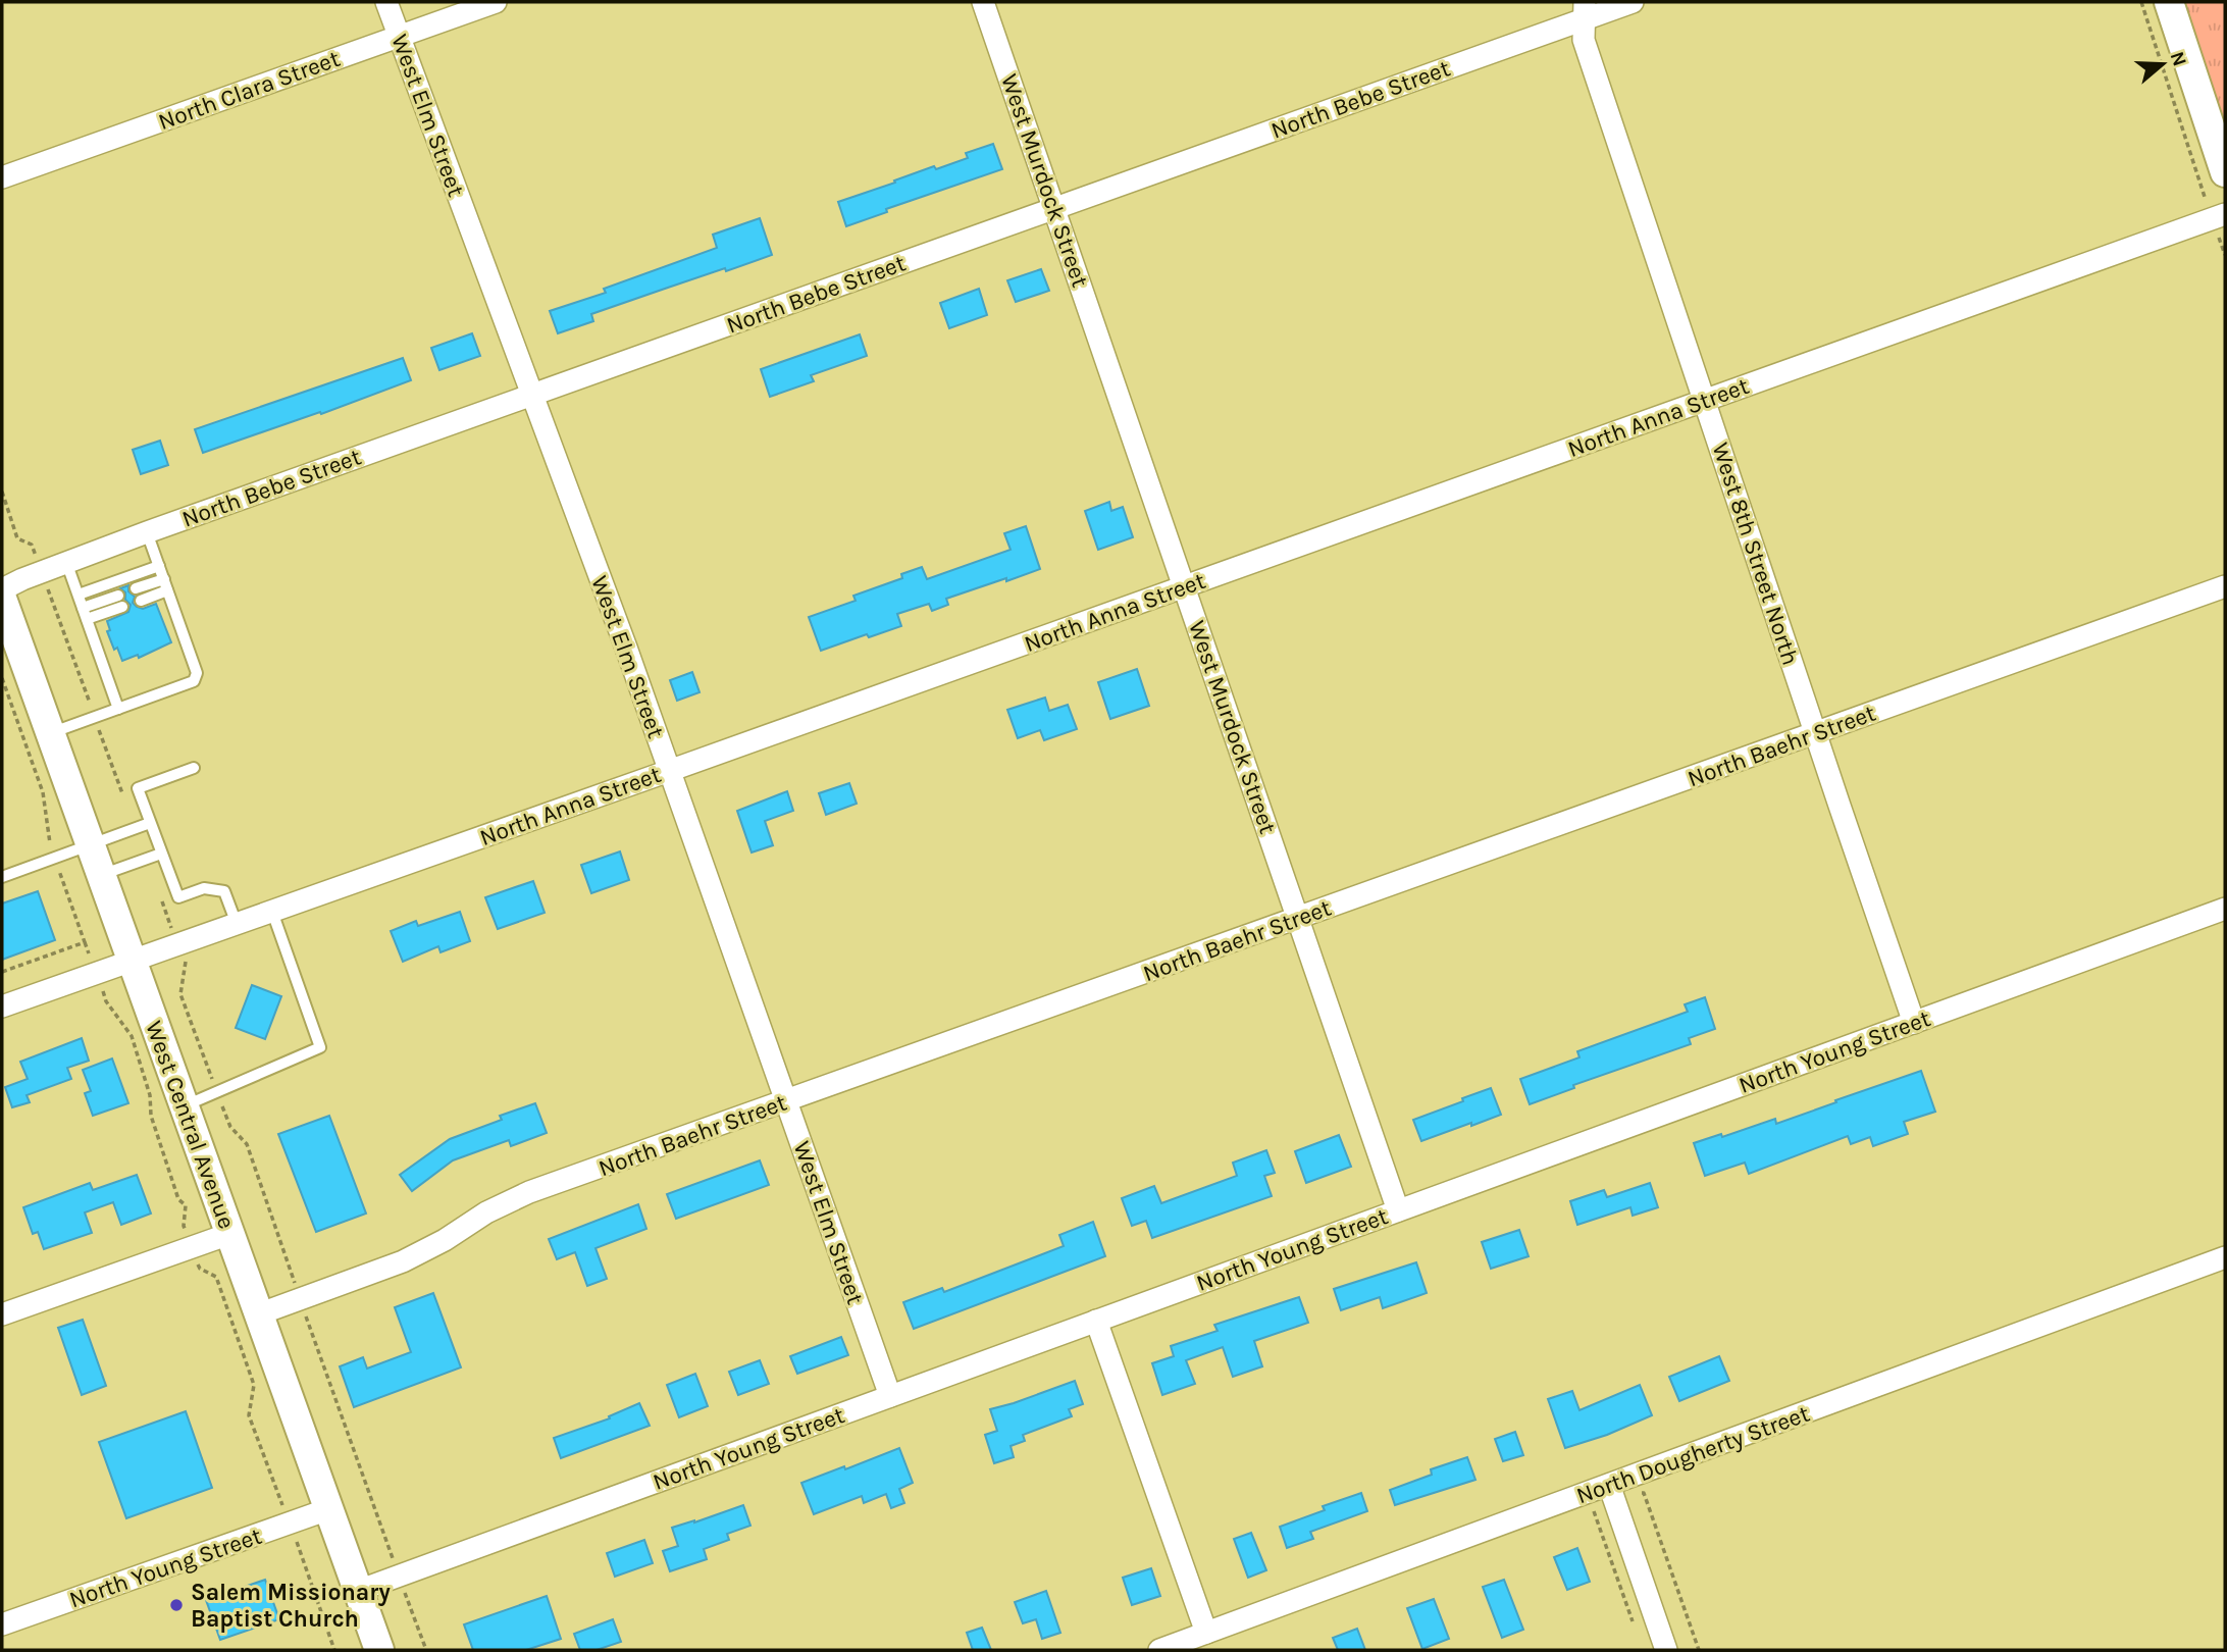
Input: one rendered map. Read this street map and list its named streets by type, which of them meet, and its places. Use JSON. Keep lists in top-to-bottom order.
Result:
{
  "streets": {
    "main road": ["West Central Avenue"],
    "street": [
      "North Clara Street",
      "North Bebe Street",
      "West Elm Street",
      "West Murdock Street",
      "North Anna Street",
      "West 8th Street North",
      "North Baehr Street",
      "North Young Street",
      "North Dougherty Street"
    ]
  },
  "crossings": [
    ["North Clara Street", "West Elm Street"],
    ["North Bebe Street", "West Elm Street"],
    ["North Bebe Street", "West Murdock Street"],
    ["North Bebe Street", "West 8th Street North"],
    ["West Elm Street", "North Anna Street"],
    ["West Elm Street", "North Baehr Street"],
    ["West Elm Street", "North Young Street"],
    ["West Murdock Street", "North Anna Street"],
    ["West Murdock Street", "North Baehr Street"],
    ["West Murdock Street", "North Young Street"],
    ["North Anna Street", "West 8th Street North"],
    ["North Anna Street", "West Central Avenue"],
    ["West 8th Street North", "North Baehr Street"],
    ["West 8th Street North", "North Young Street"],
    ["North Baehr Street", "West Central Avenue"],
    ["North Young Street", "West Central Avenue"]
  ],
  "places": ["Salem Missionary Baptist Church"],
  "north": "right"
}
